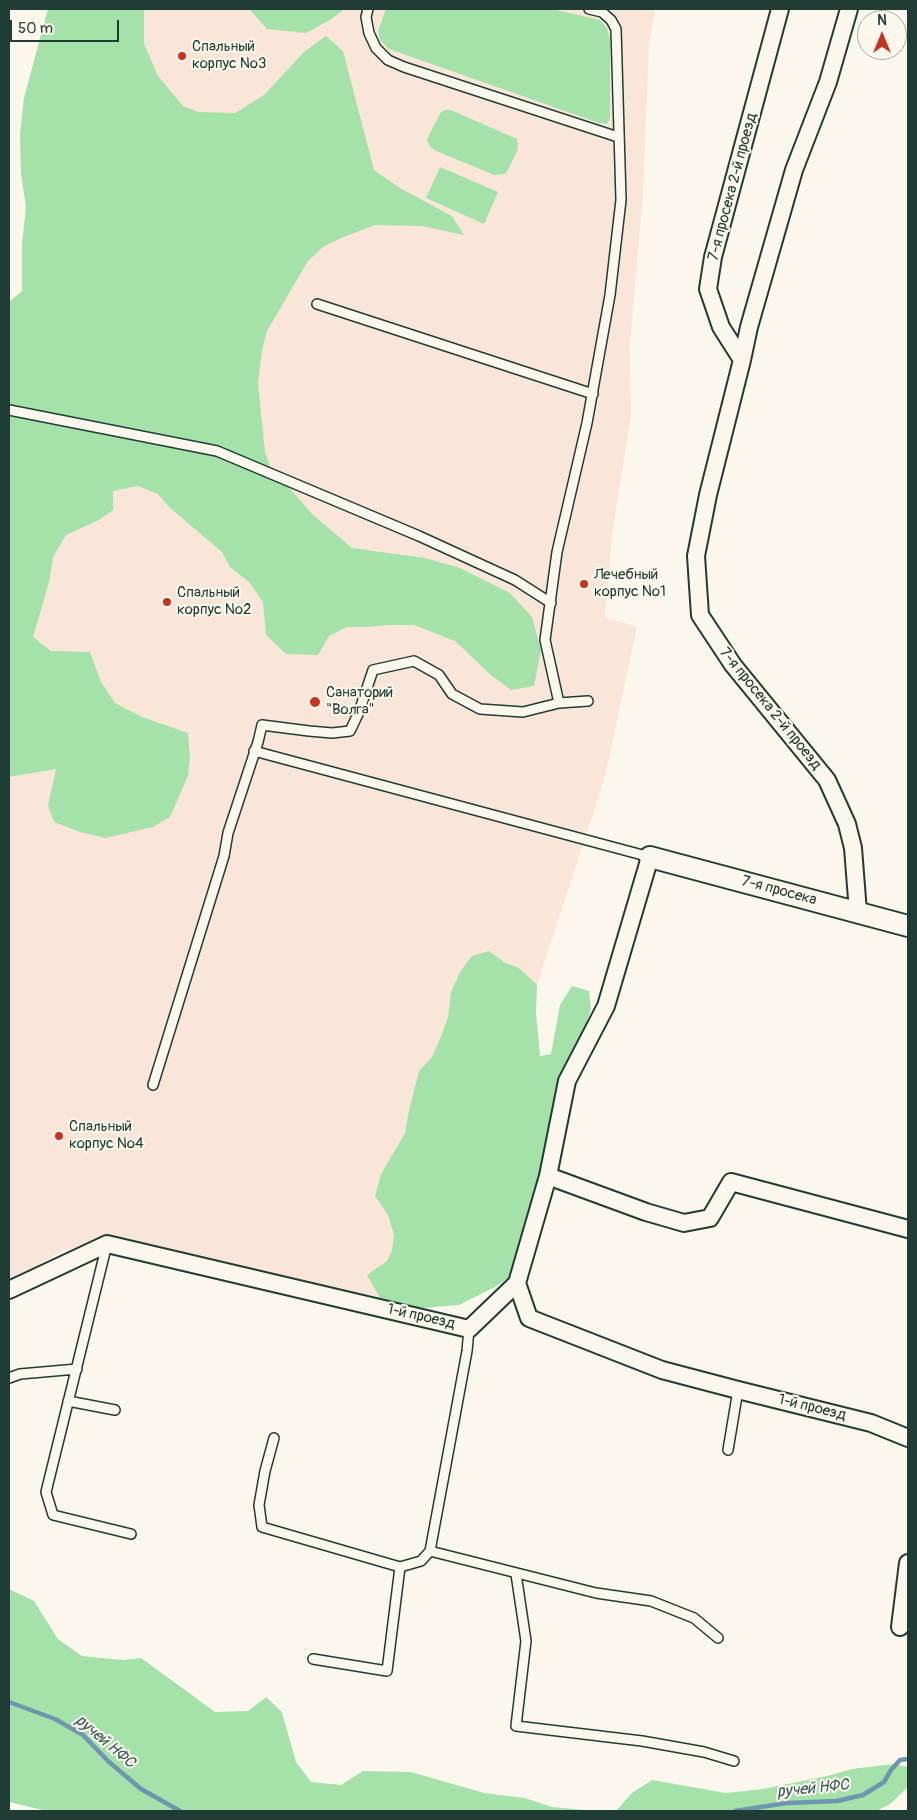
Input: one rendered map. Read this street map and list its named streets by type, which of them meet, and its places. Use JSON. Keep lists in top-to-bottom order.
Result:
{
  "streets": {
    "street": ["7-я просека 2-й проезд", "7-я просека", "1-й проезд"]
  },
  "crossings": [
    ["7-я просека 2-й проезд", "7-я просека"]
  ],
  "water": ["ручей НФС"],
  "places": [
    "Спальный корпус №3",
    "Лечебный корпус №1",
    "Спальный корпус №2",
    "Санаторий \"Волга\"",
    "Спальный корпус №4"
  ],
  "scale_bar": "50 m",
  "north": "top"
}
